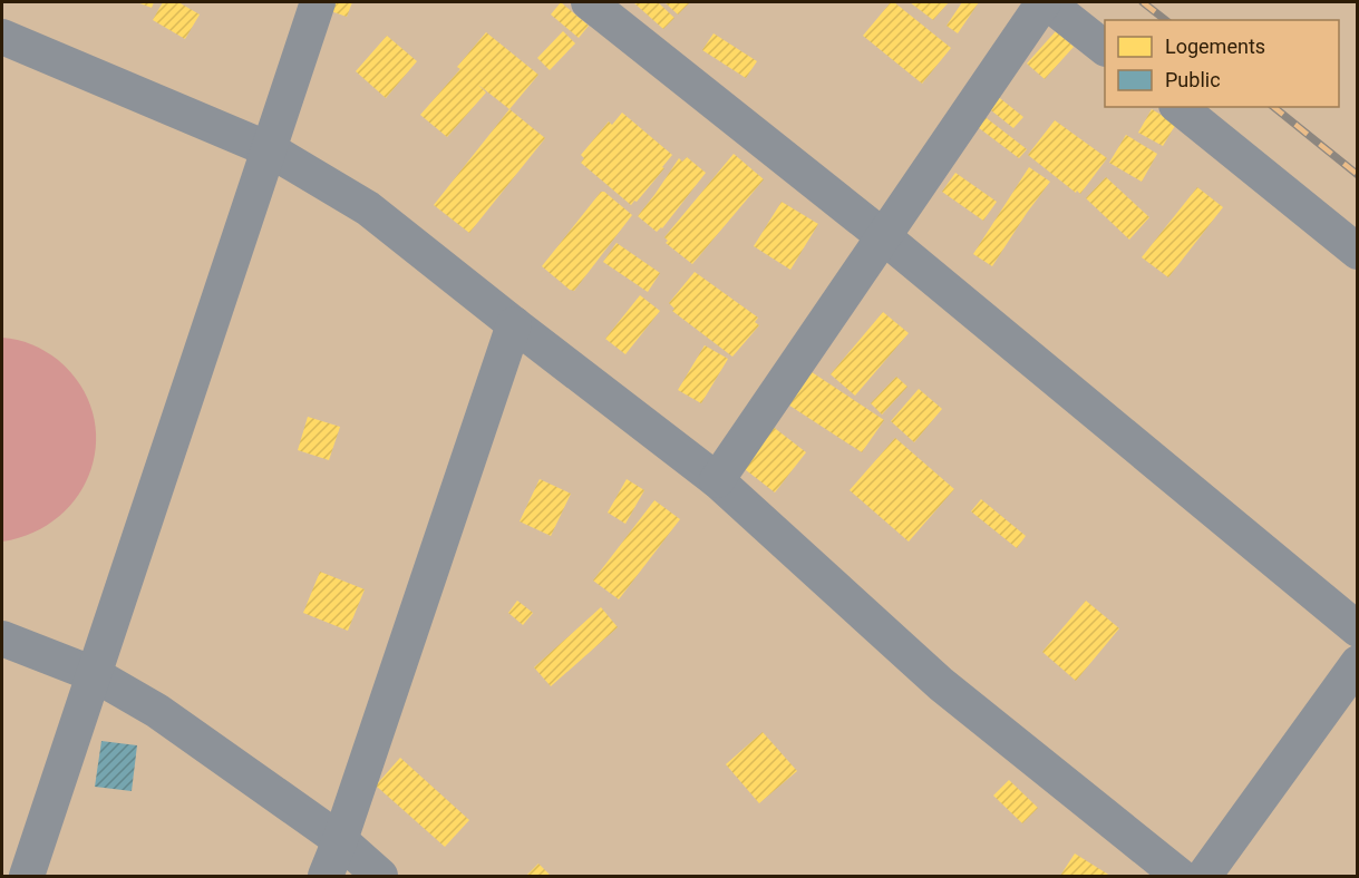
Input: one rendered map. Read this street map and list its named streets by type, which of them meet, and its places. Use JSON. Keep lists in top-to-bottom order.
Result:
{
  "legend": ["Logements", "Public"]
}
